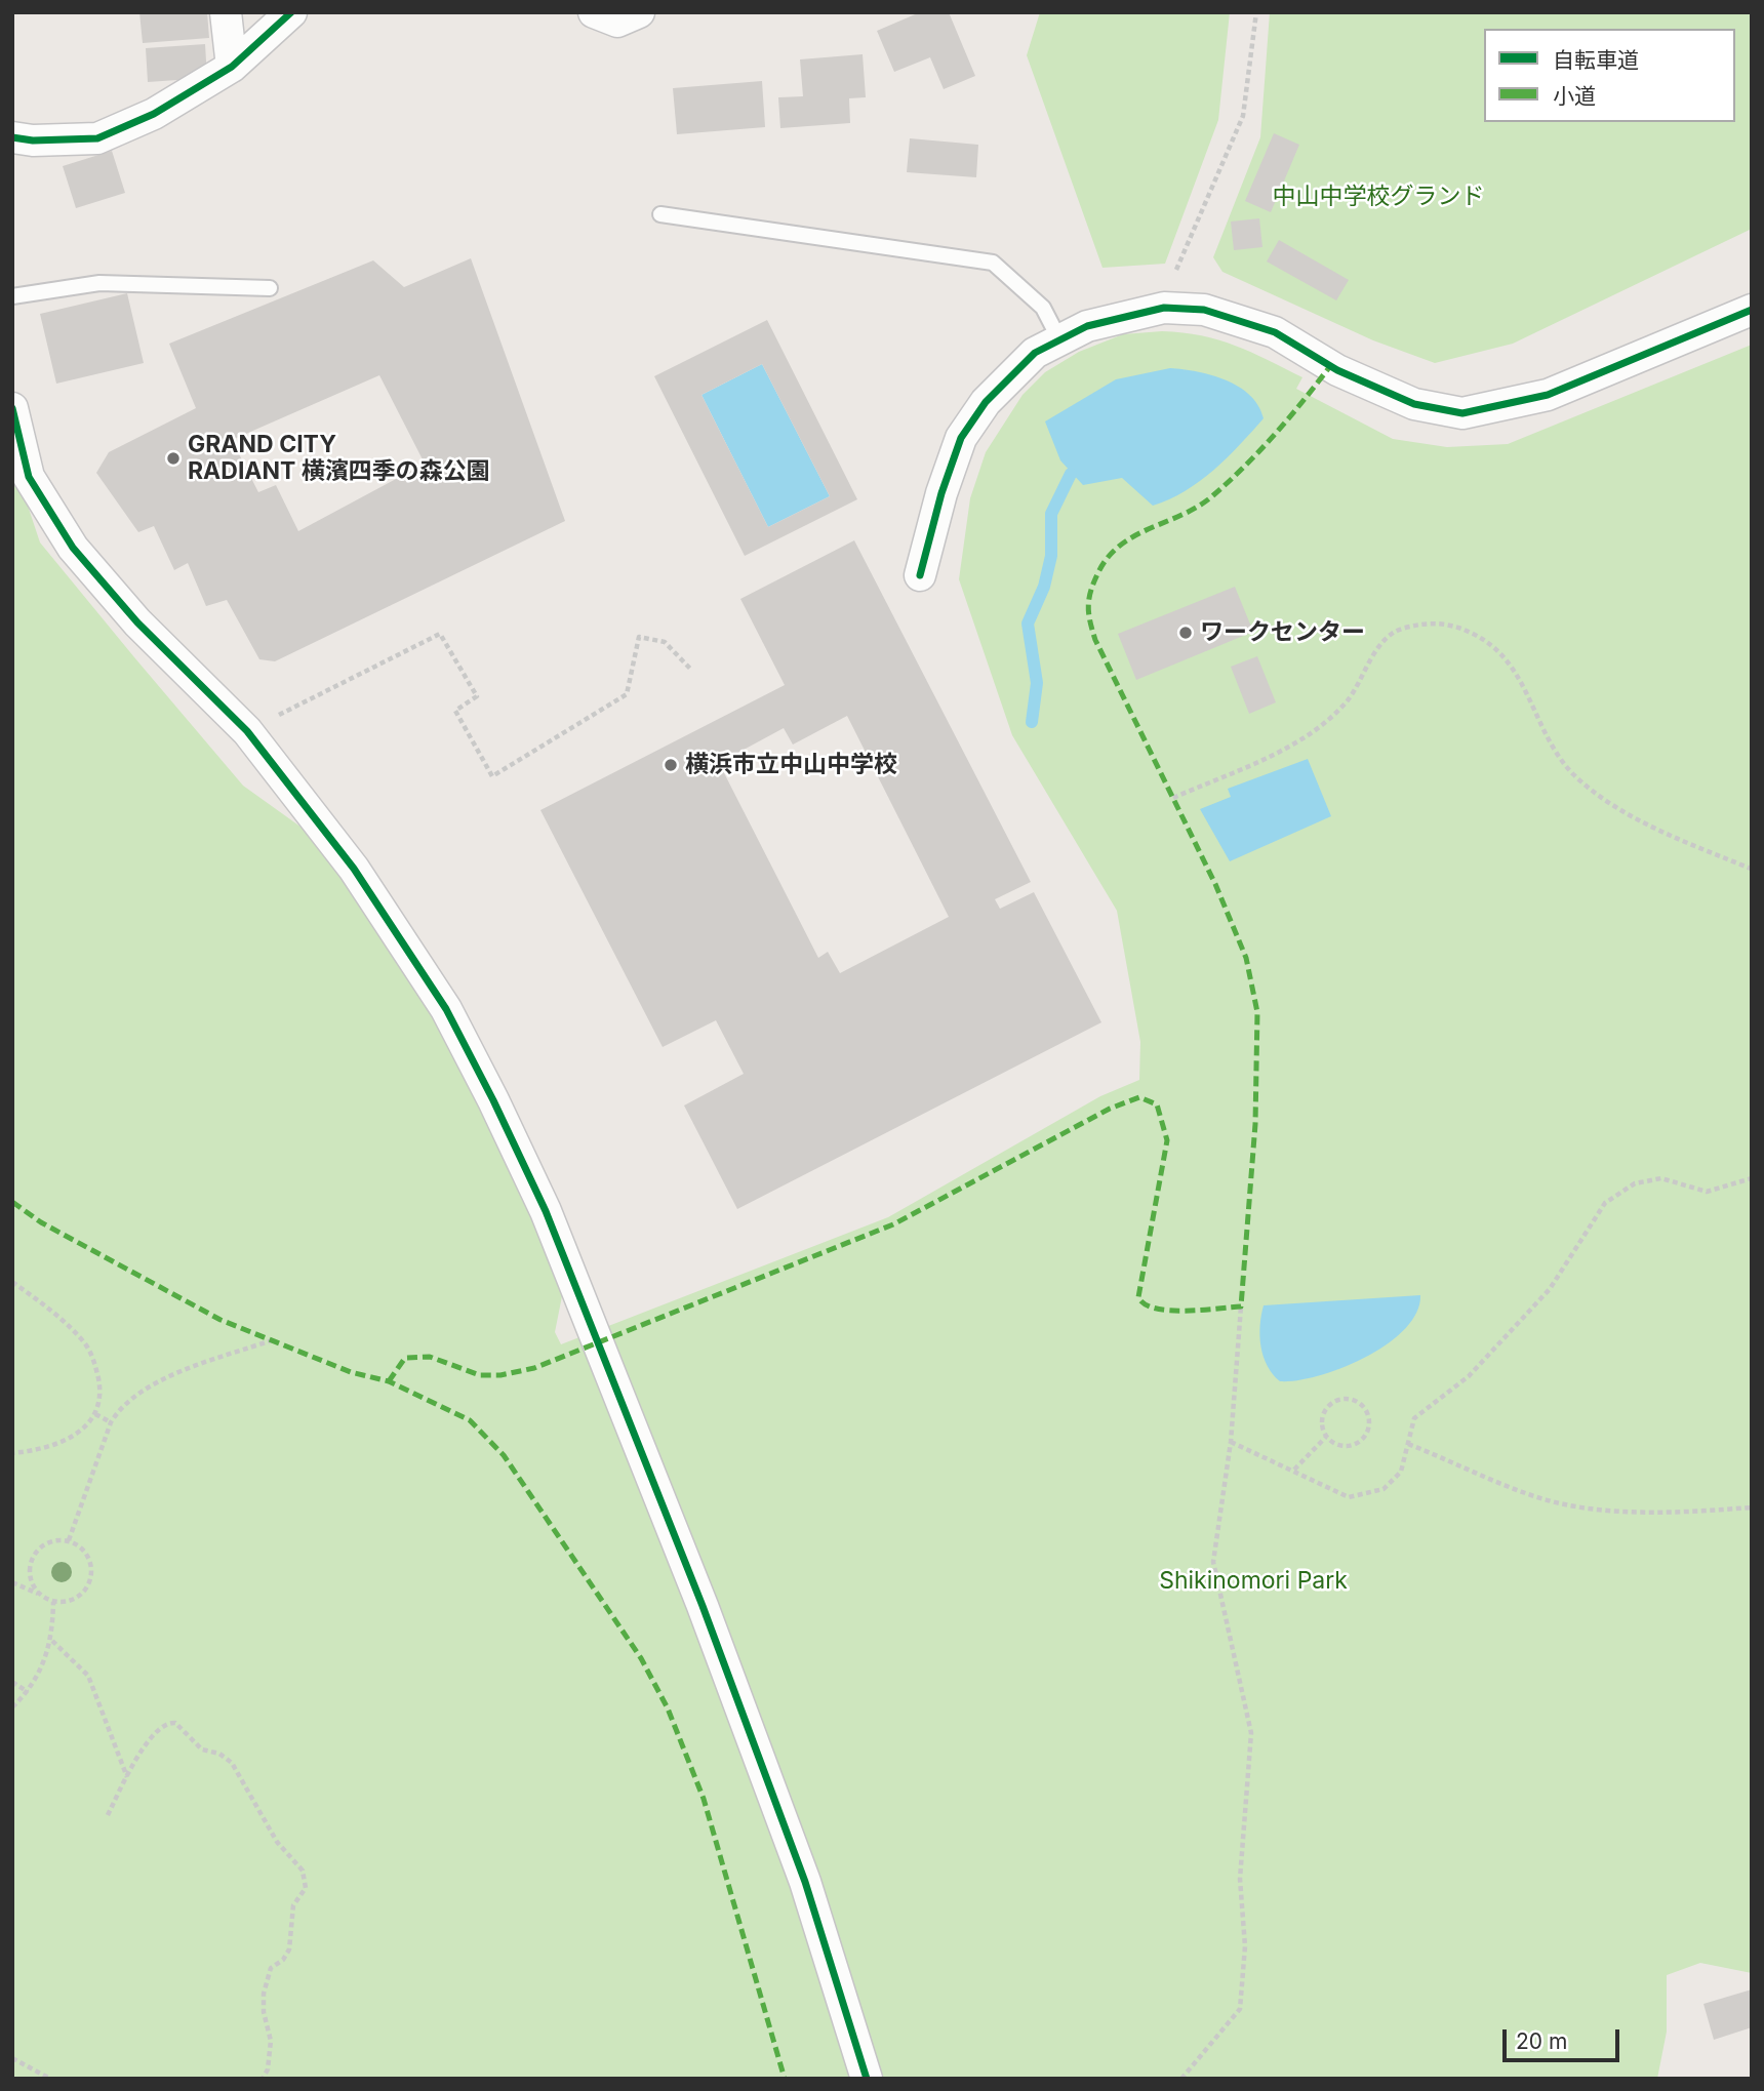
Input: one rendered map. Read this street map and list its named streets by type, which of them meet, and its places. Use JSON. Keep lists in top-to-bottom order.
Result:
{
  "parks": ["中山中学校グランド", "Shikinomori Park"],
  "places": ["GRAND CITY RADIANT 横濱四季の森公園", "ワークセンター", "横浜市立中山中学校"],
  "legend": ["自転車道", "小道"],
  "scale_bar": "20 m"
}
